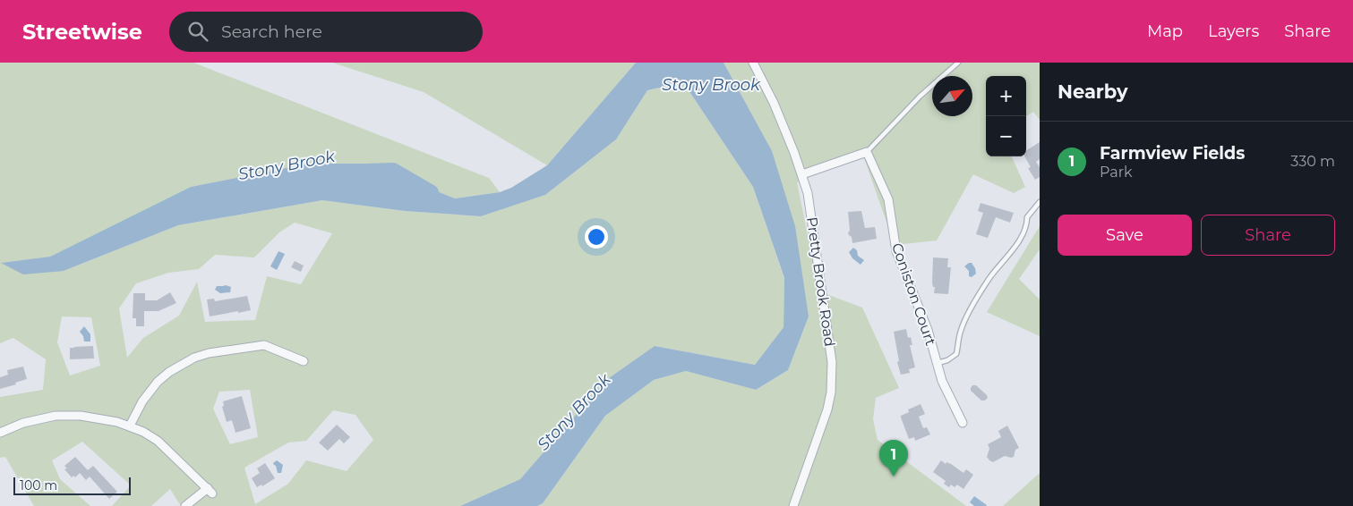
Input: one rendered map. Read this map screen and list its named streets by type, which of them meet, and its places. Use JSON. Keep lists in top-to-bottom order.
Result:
{
  "streets": {
    "street": ["Pretty Brook Road", "Coniston Court"]
  },
  "water": ["Stony Brook"],
  "scale_bar": "100 m",
  "north": "top right",
  "page": {
    "header": "Streetwise",
    "search": "Search here",
    "nav": ["Map", "Layers", "Share"],
    "heading": "Nearby",
    "map_buttons": ["+", "−"],
    "list": [
      {
        "mark": "1",
        "name": "Farmview Fields",
        "note": "Park",
        "value": "330 m"
      }
    ],
    "buttons": ["Save", "Share"],
    "pins": "1",
    "scale": "100 m"
  }
}
